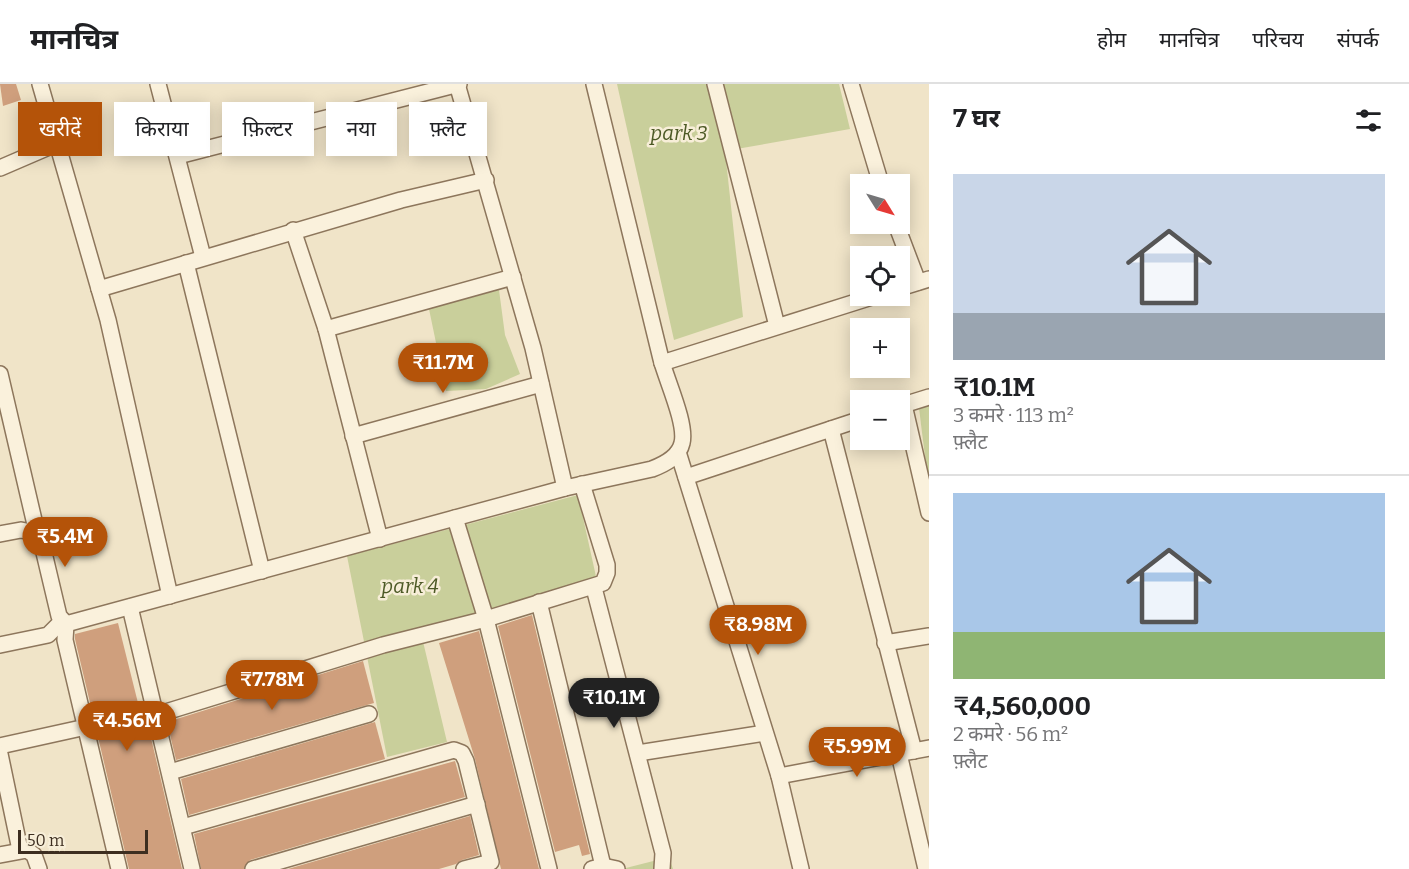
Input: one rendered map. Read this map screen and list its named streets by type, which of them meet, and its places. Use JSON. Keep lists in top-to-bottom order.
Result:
{
  "parks": ["park 3", "park 4"],
  "scale_bar": "50 m",
  "north": "bottom right",
  "page": {
    "header": "मानचित्र",
    "nav": [
      "होम",
      "मानचित्र",
      "परिचय",
      "संपर्क"
    ],
    "heading": "7 घर",
    "chip": [
      "खरीदें",
      "किराया",
      "फ़िल्टर",
      "नया",
      "फ़्लैट"
    ],
    "list": [
      {
        "name": "₹10.1M",
        "note": "3 कमरे · 113 m² · फ़्लैट"
      },
      {
        "name": "₹4,560,000",
        "note": "2 कमरे · 56 m² · फ़्लैट"
      }
    ],
    "map_buttons": ["+", "−"],
    "price": [
      "₹11.7M",
      "₹5.4M",
      "₹8.98M",
      "₹7.78M",
      "₹10.1M",
      "₹4.56M",
      "₹5.99M"
    ],
    "scale": "50 m"
  }
}
